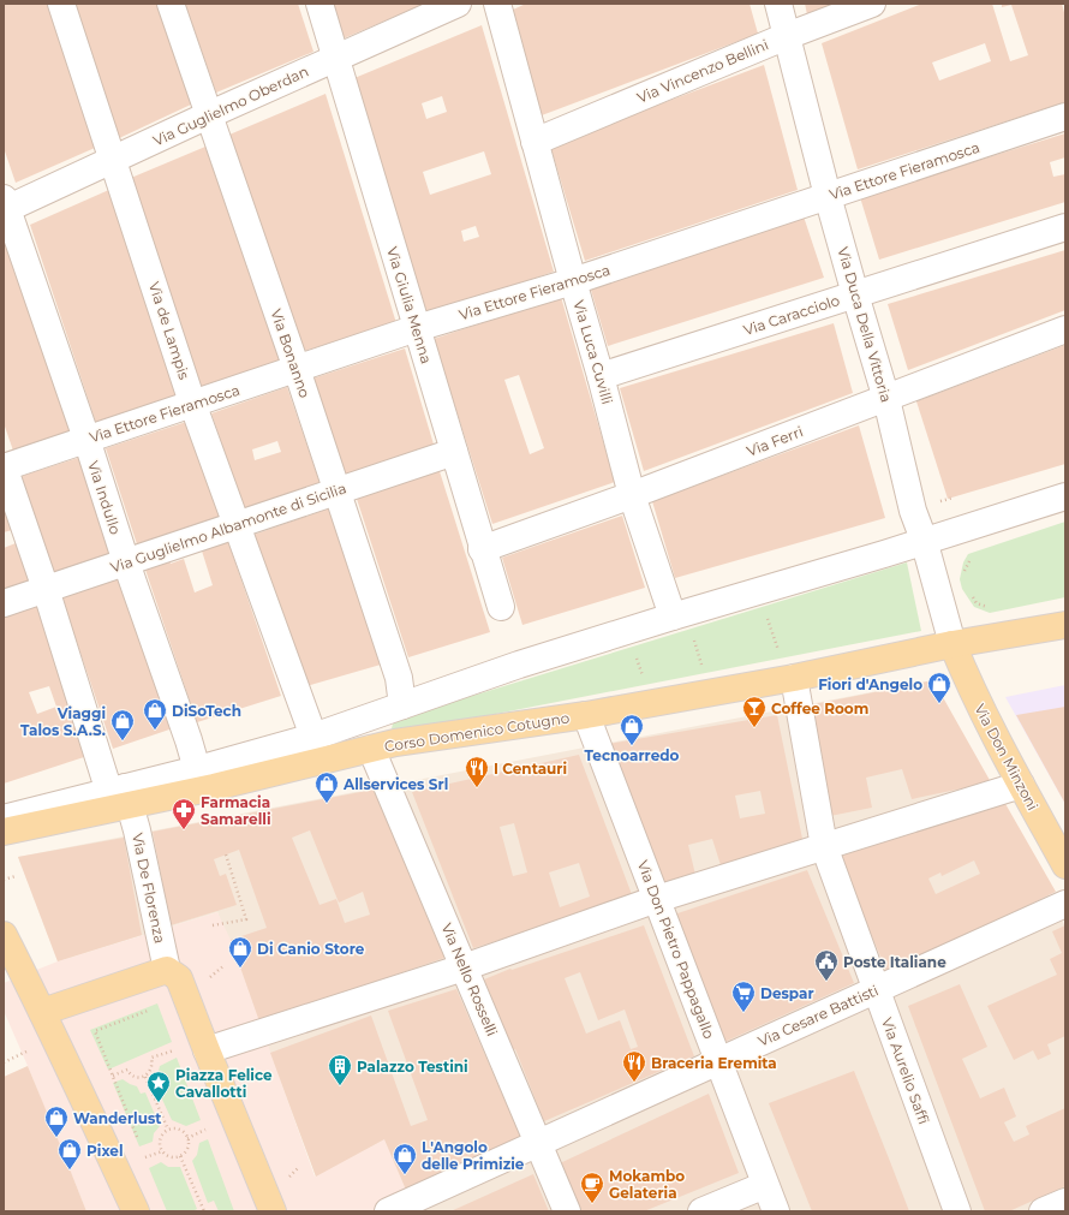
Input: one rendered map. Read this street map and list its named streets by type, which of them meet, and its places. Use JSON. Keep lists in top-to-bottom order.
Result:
{
  "streets": {
    "main road": ["Corso Domenico Cotugno", "Via Don Minzoni"],
    "street": [
      "Via Vincenzo Bellini",
      "Via Guglielmo Oberdan",
      "Via Ettore Fieramosca",
      "Via Giulia Menna",
      "Via Caracciolo",
      "Via Duca Della Vittoria",
      "Via de Lampis",
      "Via Luca Cuvilli",
      "Via Bonanno",
      "Via Ferri",
      "Via Indullo",
      "Via Guglielmo Albamonte di Sicilia",
      "Via De Florenza",
      "Via Don Pietro Pappagallo",
      "Via Nello Rosselli",
      "Via Cesare Battisti",
      "Via Aurelio Saffi"
    ]
  },
  "crossings": [
    ["Via Vincenzo Bellini", "Via Duca Della Vittoria"],
    ["Via Vincenzo Bellini", "Via Luca Cuvilli"],
    ["Via Guglielmo Oberdan", "Via Giulia Menna"],
    ["Via Guglielmo Oberdan", "Via de Lampis"],
    ["Via Guglielmo Oberdan", "Via Bonanno"],
    ["Via Guglielmo Oberdan", "Via Indullo"],
    ["Via Ettore Fieramosca", "Via Giulia Menna"],
    ["Via Ettore Fieramosca", "Via Duca Della Vittoria"],
    ["Via Ettore Fieramosca", "Via de Lampis"],
    ["Via Ettore Fieramosca", "Via Luca Cuvilli"],
    ["Via Ettore Fieramosca", "Via Bonanno"],
    ["Via Ettore Fieramosca", "Via Indullo"],
    ["Via Ettore Fieramosca", "Via De Florenza"],
    ["Via Giulia Menna", "Via Ferri"],
    ["Via Giulia Menna", "Via Guglielmo Albamonte di Sicilia"],
    ["Via Caracciolo", "Via Duca Della Vittoria"],
    ["Via Caracciolo", "Via Luca Cuvilli"],
    ["Via Duca Della Vittoria", "Via Ferri"],
    ["Via Duca Della Vittoria", "Corso Domenico Cotugno"],
    ["Via Duca Della Vittoria", "Via Don Minzoni"],
    ["Via de Lampis", "Via Guglielmo Albamonte di Sicilia"],
    ["Via de Lampis", "Corso Domenico Cotugno"],
    ["Via Luca Cuvilli", "Via Ferri"],
    ["Via Luca Cuvilli", "Corso Domenico Cotugno"],
    ["Via Bonanno", "Via Guglielmo Albamonte di Sicilia"],
    ["Via Bonanno", "Corso Domenico Cotugno"],
    ["Via Bonanno", "Via Nello Rosselli"],
    ["Via Indullo", "Via Guglielmo Albamonte di Sicilia"],
    ["Via Indullo", "Corso Domenico Cotugno"],
    ["Via Guglielmo Albamonte di Sicilia", "Via De Florenza"],
    ["Corso Domenico Cotugno", "Via Don Minzoni"],
    ["Corso Domenico Cotugno", "Via De Florenza"],
    ["Corso Domenico Cotugno", "Via Don Pietro Pappagallo"],
    ["Corso Domenico Cotugno", "Via Nello Rosselli"],
    ["Corso Domenico Cotugno", "Via Aurelio Saffi"],
    ["Via Don Pietro Pappagallo", "Via Cesare Battisti"],
    ["Via Nello Rosselli", "Via Cesare Battisti"],
    ["Via Cesare Battisti", "Via Aurelio Saffi"]
  ],
  "places": {
    "shop": [
      "Fiori d'Angelo",
      "DiSoTech",
      "Viaggi Talos S.A.S.",
      "Tecnoarredo",
      "Allservices Srl",
      "Di Canio Store",
      "Wanderlust",
      "Pixel",
      "L'Angolo delle Primizie"
    ],
    "bar": ["Coffee Room"],
    "restaurant": ["I Centauri", "Braceria Eremita"],
    "pharmacy": ["Farmacia Samarelli"],
    "public building": ["Poste Italiane"],
    "supermarket": ["Despar"],
    "building": ["Palazzo Testini"],
    "place": ["Piazza Felice Cavallotti"],
    "cafe": ["Mokambo Gelateria"]
  }
}
